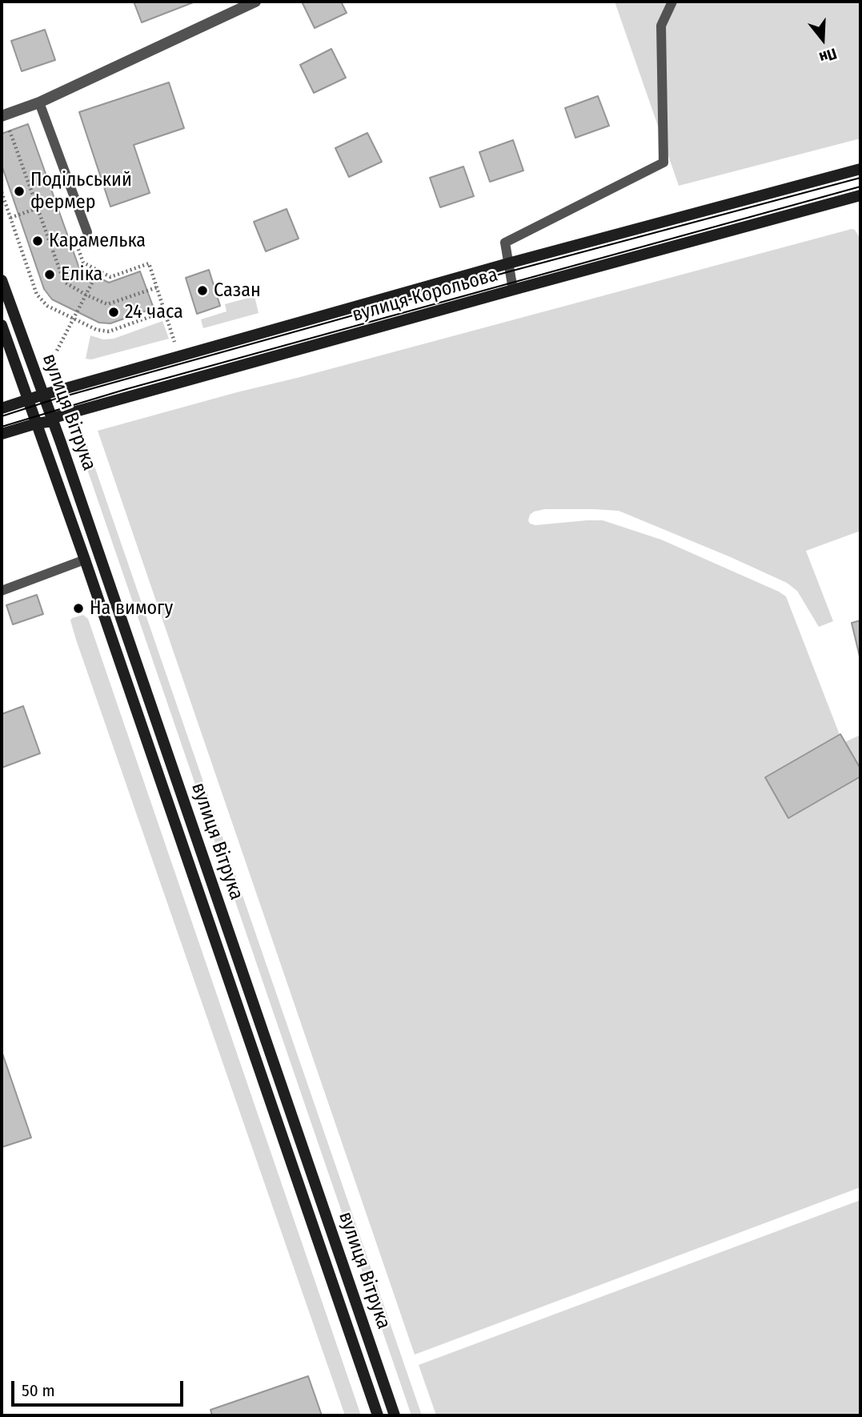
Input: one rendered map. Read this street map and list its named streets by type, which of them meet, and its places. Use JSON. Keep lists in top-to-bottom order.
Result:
{
  "streets": {
    "main road": ["вулиця Корольова", "вулиця Вітрука"]
  },
  "crossings": [
    ["вулиця Корольова", "вулиця Вітрука"]
  ],
  "places": [
    "Подільський фермер",
    "Карамелька",
    "Еліка",
    "Сазан",
    "24 часа",
    "На вимогу"
  ],
  "scale_bar": "50 m",
  "north": "bottom"
}
